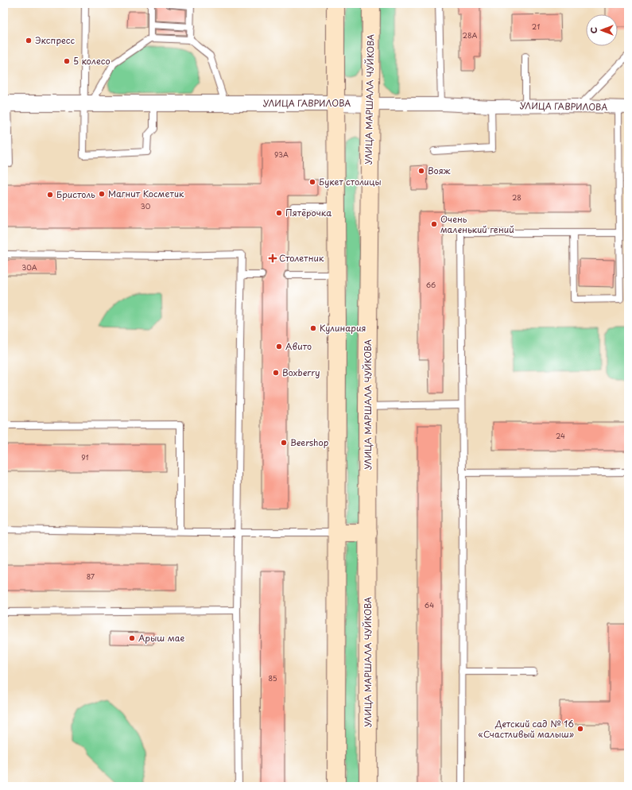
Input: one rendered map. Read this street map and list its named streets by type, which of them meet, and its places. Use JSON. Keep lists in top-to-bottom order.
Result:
{
  "streets": {
    "main road": ["УЛИЦА МАРШАЛА ЧУЙКОВА"],
    "street": ["УЛИЦА ГАВРИЛОВА"]
  },
  "crossings": [
    ["УЛИЦА МАРШАЛА ЧУЙКОВА", "УЛИЦА ГАВРИЛОВА"]
  ],
  "places": {
    "other": [
      "Экспресс",
      "5 колесо",
      "Вояж",
      "Букет столицы",
      "Магнит Косметик",
      "Бристоль",
      "Пятёрочка",
      "Очень маленький гений",
      "Кулинария",
      "Авито",
      "Boxberry",
      "Beershop",
      "Арыш мае",
      "Детский сад № 16 «Счастливый малыш»"
    ],
    "health": ["Столетник"]
  },
  "house_numbers": [
    "21",
    "28А",
    "93А",
    "28",
    "30",
    "30А",
    "66",
    "24",
    "91",
    "87",
    "64",
    "85"
  ],
  "north": "left"
}
